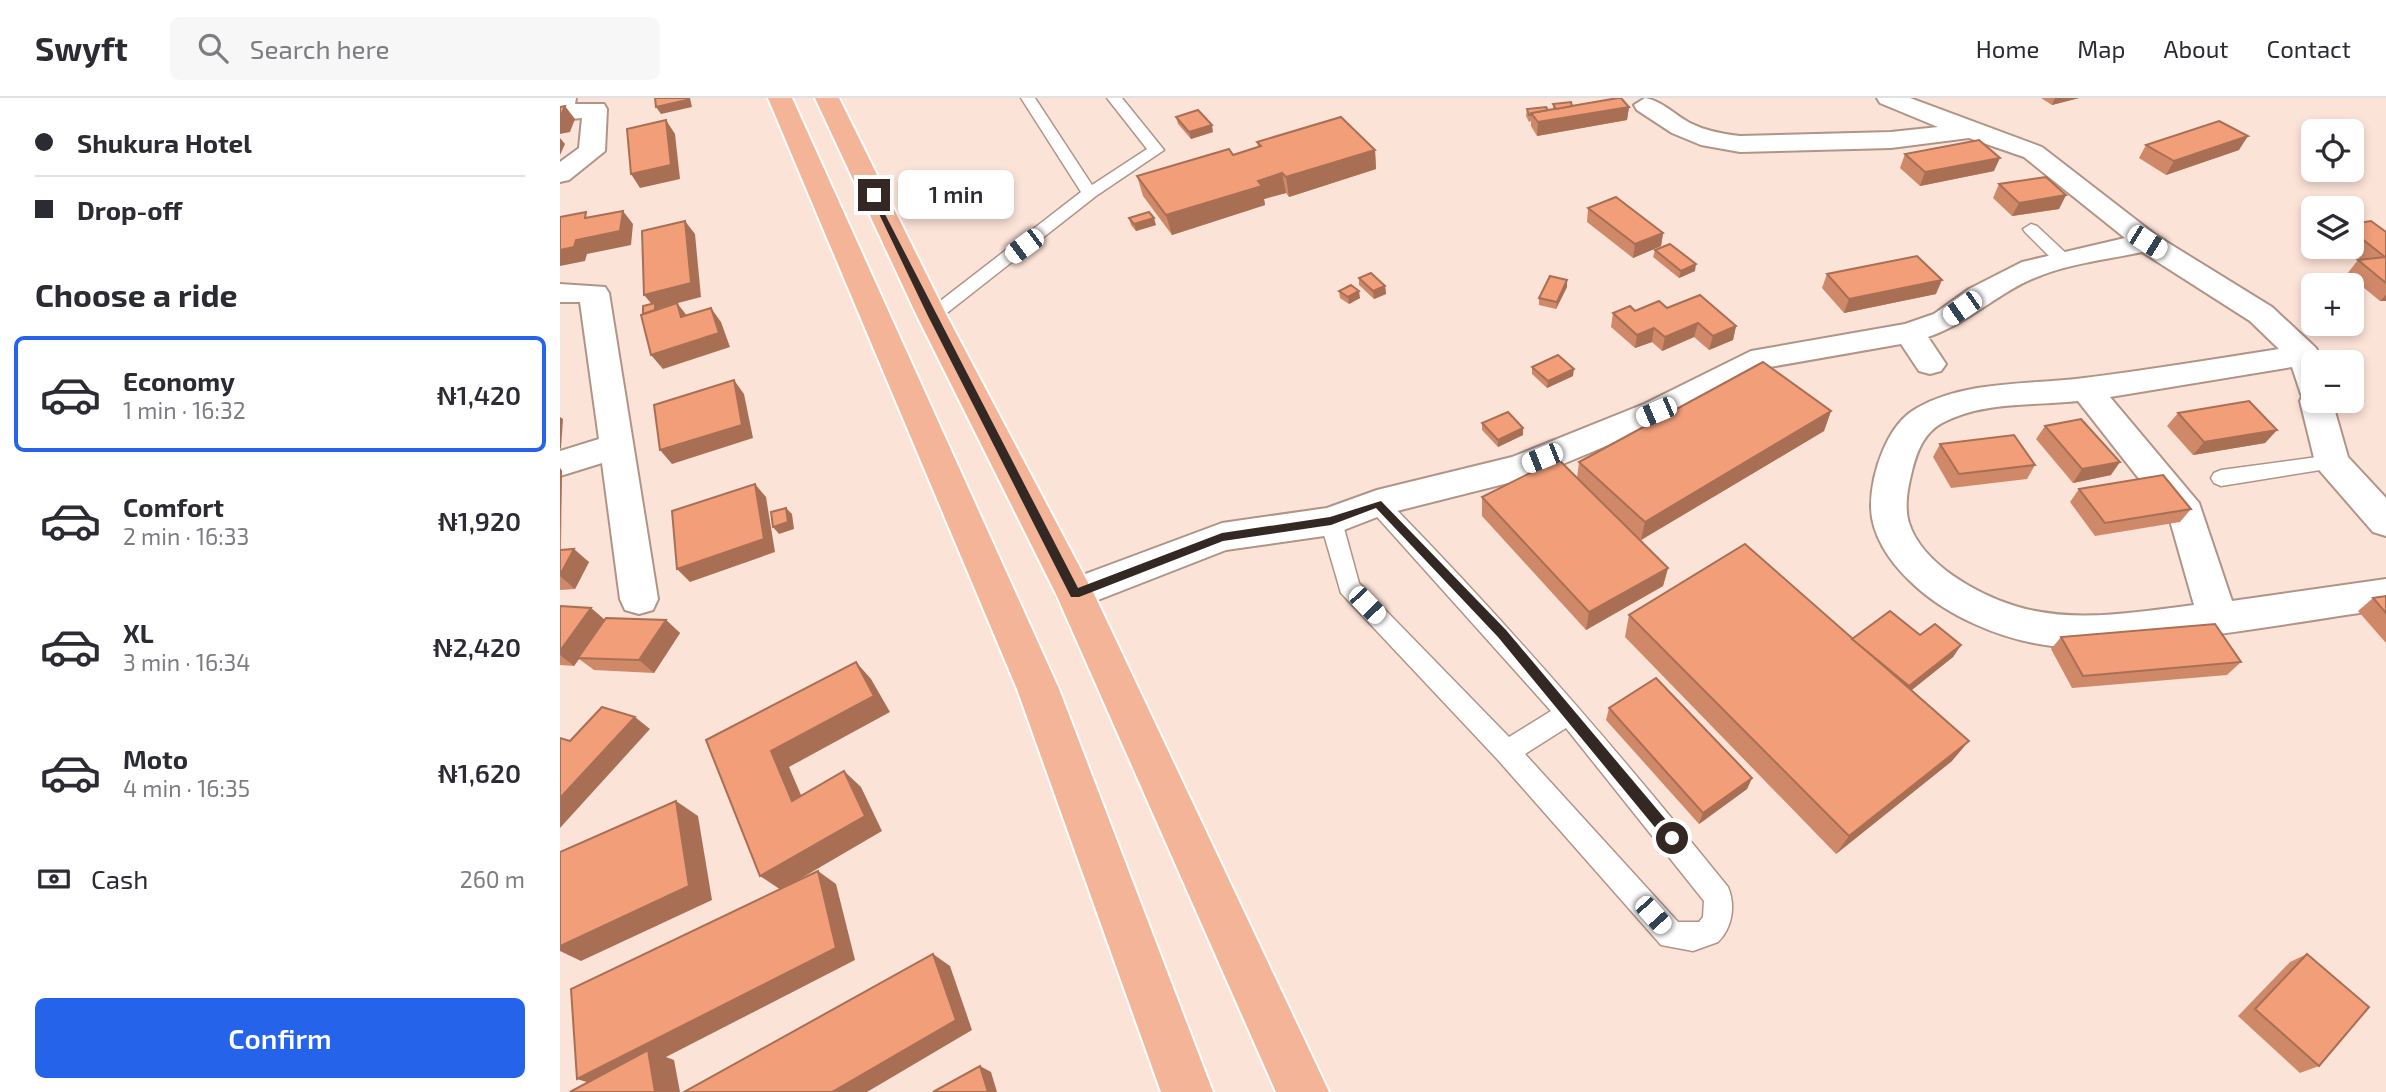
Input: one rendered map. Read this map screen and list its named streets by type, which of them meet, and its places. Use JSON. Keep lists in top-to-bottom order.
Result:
{
  "page": {
    "header": "Swyft",
    "search": "Search here",
    "nav": [
      "Home",
      "Map",
      "About",
      "Contact"
    ],
    "banner": ["Shukura Hotel", "Drop-off"],
    "map_buttons": ["+", "−"],
    "bubble": "1 min",
    "heading": "Choose a ride",
    "list": [
      {
        "name": "Economy",
        "note": "1 min · 16:32",
        "value": "₦1,420"
      },
      {
        "name": "Comfort",
        "note": "2 min · 16:33",
        "value": "₦1,920"
      },
      {
        "name": "XL",
        "note": "3 min · 16:34",
        "value": "₦2,420"
      },
      {
        "name": "Moto",
        "note": "4 min · 16:35",
        "value": "₦1,620"
      }
    ],
    "pay": ["Cash", "260 m"],
    "buttons": "Confirm"
  }
}
